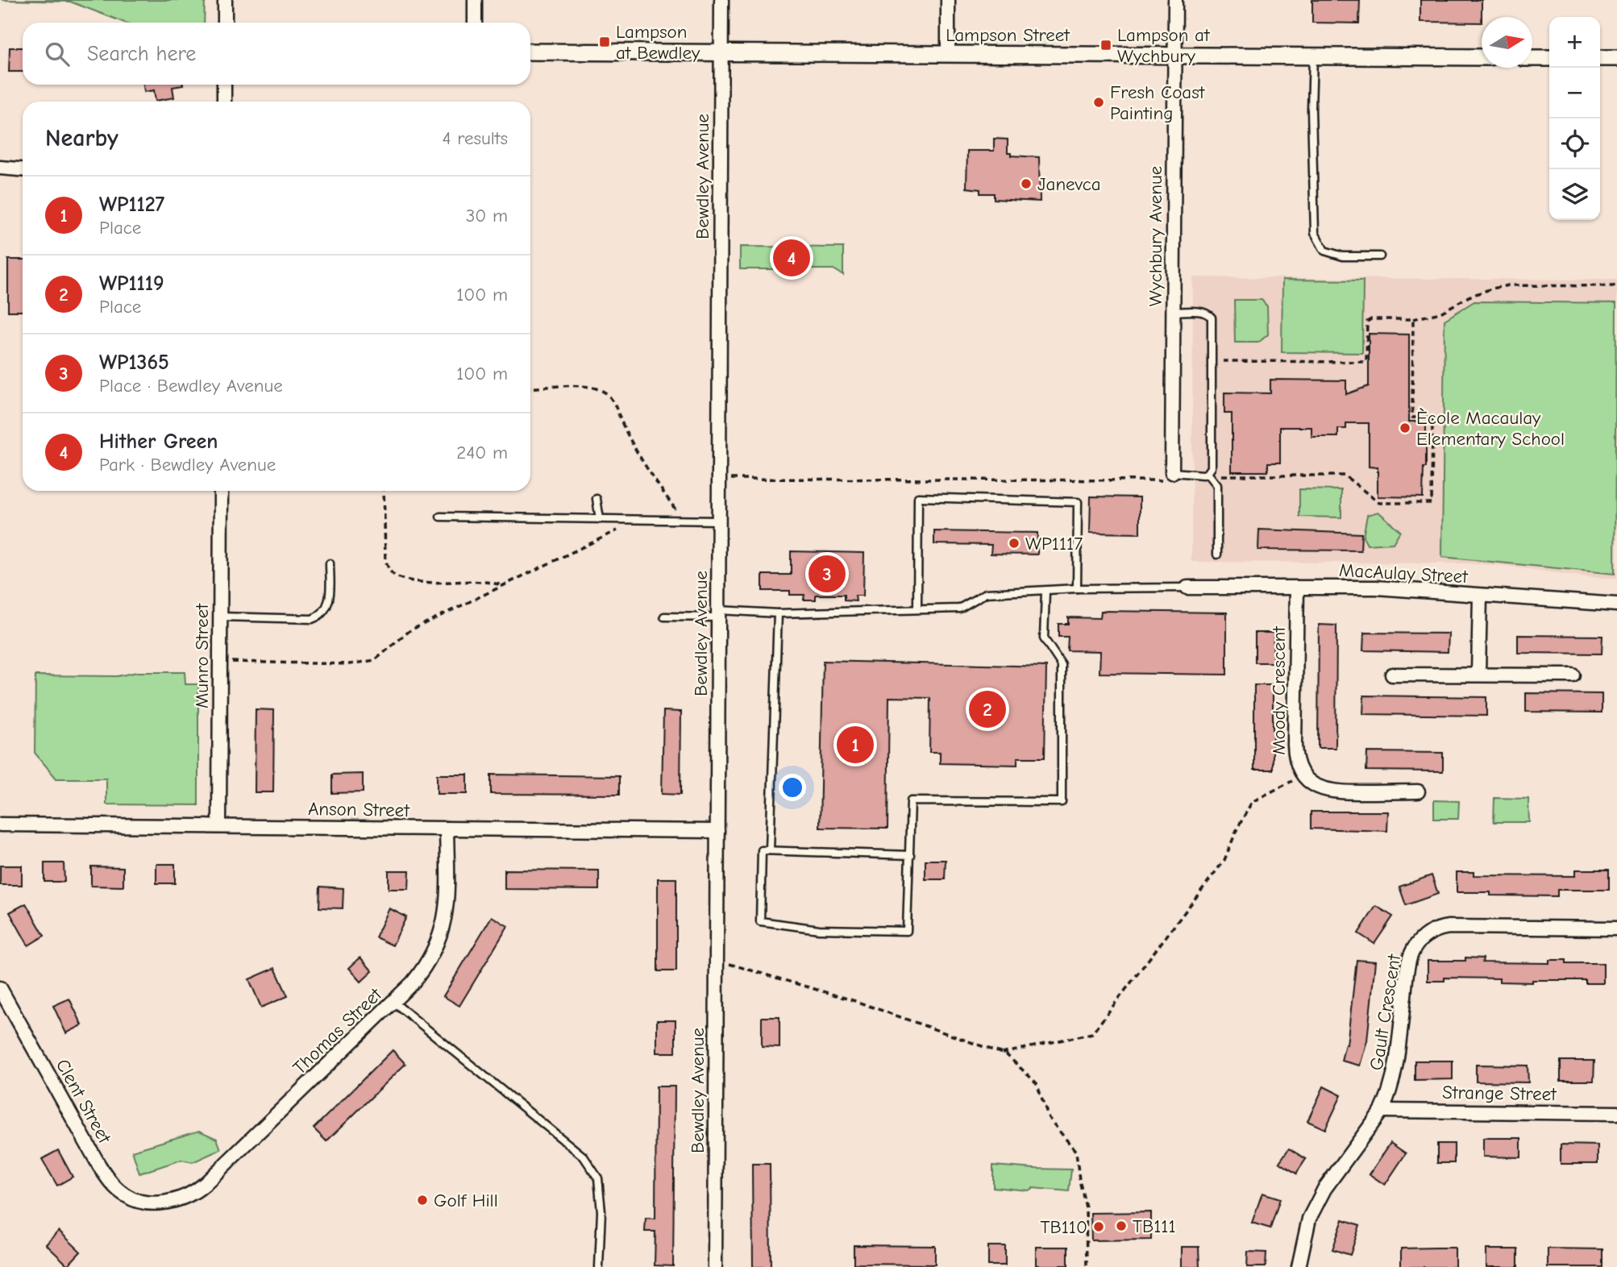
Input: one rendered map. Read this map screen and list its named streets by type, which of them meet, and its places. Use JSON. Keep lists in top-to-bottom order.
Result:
{
  "streets": {
    "street": [
      "Lampson Street",
      "Bewdley Avenue",
      "Wychbury Avenue",
      "MacAulay Street",
      "Munro Street",
      "Moody Crescent",
      "Anson Street",
      "Gault Crescent",
      "Thomas Street",
      "Strange Street",
      "Clent Street"
    ]
  },
  "crossings": [
    ["Lampson Street", "Bewdley Avenue"],
    ["Lampson Street", "Wychbury Avenue"],
    ["Bewdley Avenue", "Anson Street"],
    ["MacAulay Street", "Moody Crescent"],
    ["Munro Street", "Anson Street"],
    ["Anson Street", "Thomas Street"],
    ["Gault Crescent", "Strange Street"],
    ["Thomas Street", "Clent Street"]
  ],
  "places": {
    "transit": ["Lampson at Bewdley", "Lampson at Wychbury"],
    "other": [
      "Fresh Coast Painting",
      "Janevca",
      "Ècole Macaulay Elementary School",
      "WP1117",
      "Golf Hill",
      "TB111",
      "TB110"
    ]
  },
  "north": "right",
  "page": {
    "map_buttons": ["+", "−"],
    "search": "Search here",
    "heading": ["Nearby", "4 results"],
    "list": [
      {
        "mark": "1",
        "name": "WP1127",
        "note": "Place",
        "value": "30 m"
      },
      {
        "mark": "2",
        "name": "WP1119",
        "note": "Place",
        "value": "100 m"
      },
      {
        "mark": "3",
        "name": "WP1365",
        "note": "Place · Bewdley Avenue",
        "value": "100 m"
      },
      {
        "mark": "4",
        "name": "Hither Green",
        "note": "Park · Bewdley Avenue",
        "value": "240 m"
      }
    ],
    "pins": [
      "4",
      "3",
      "2",
      "1"
    ]
  }
}
